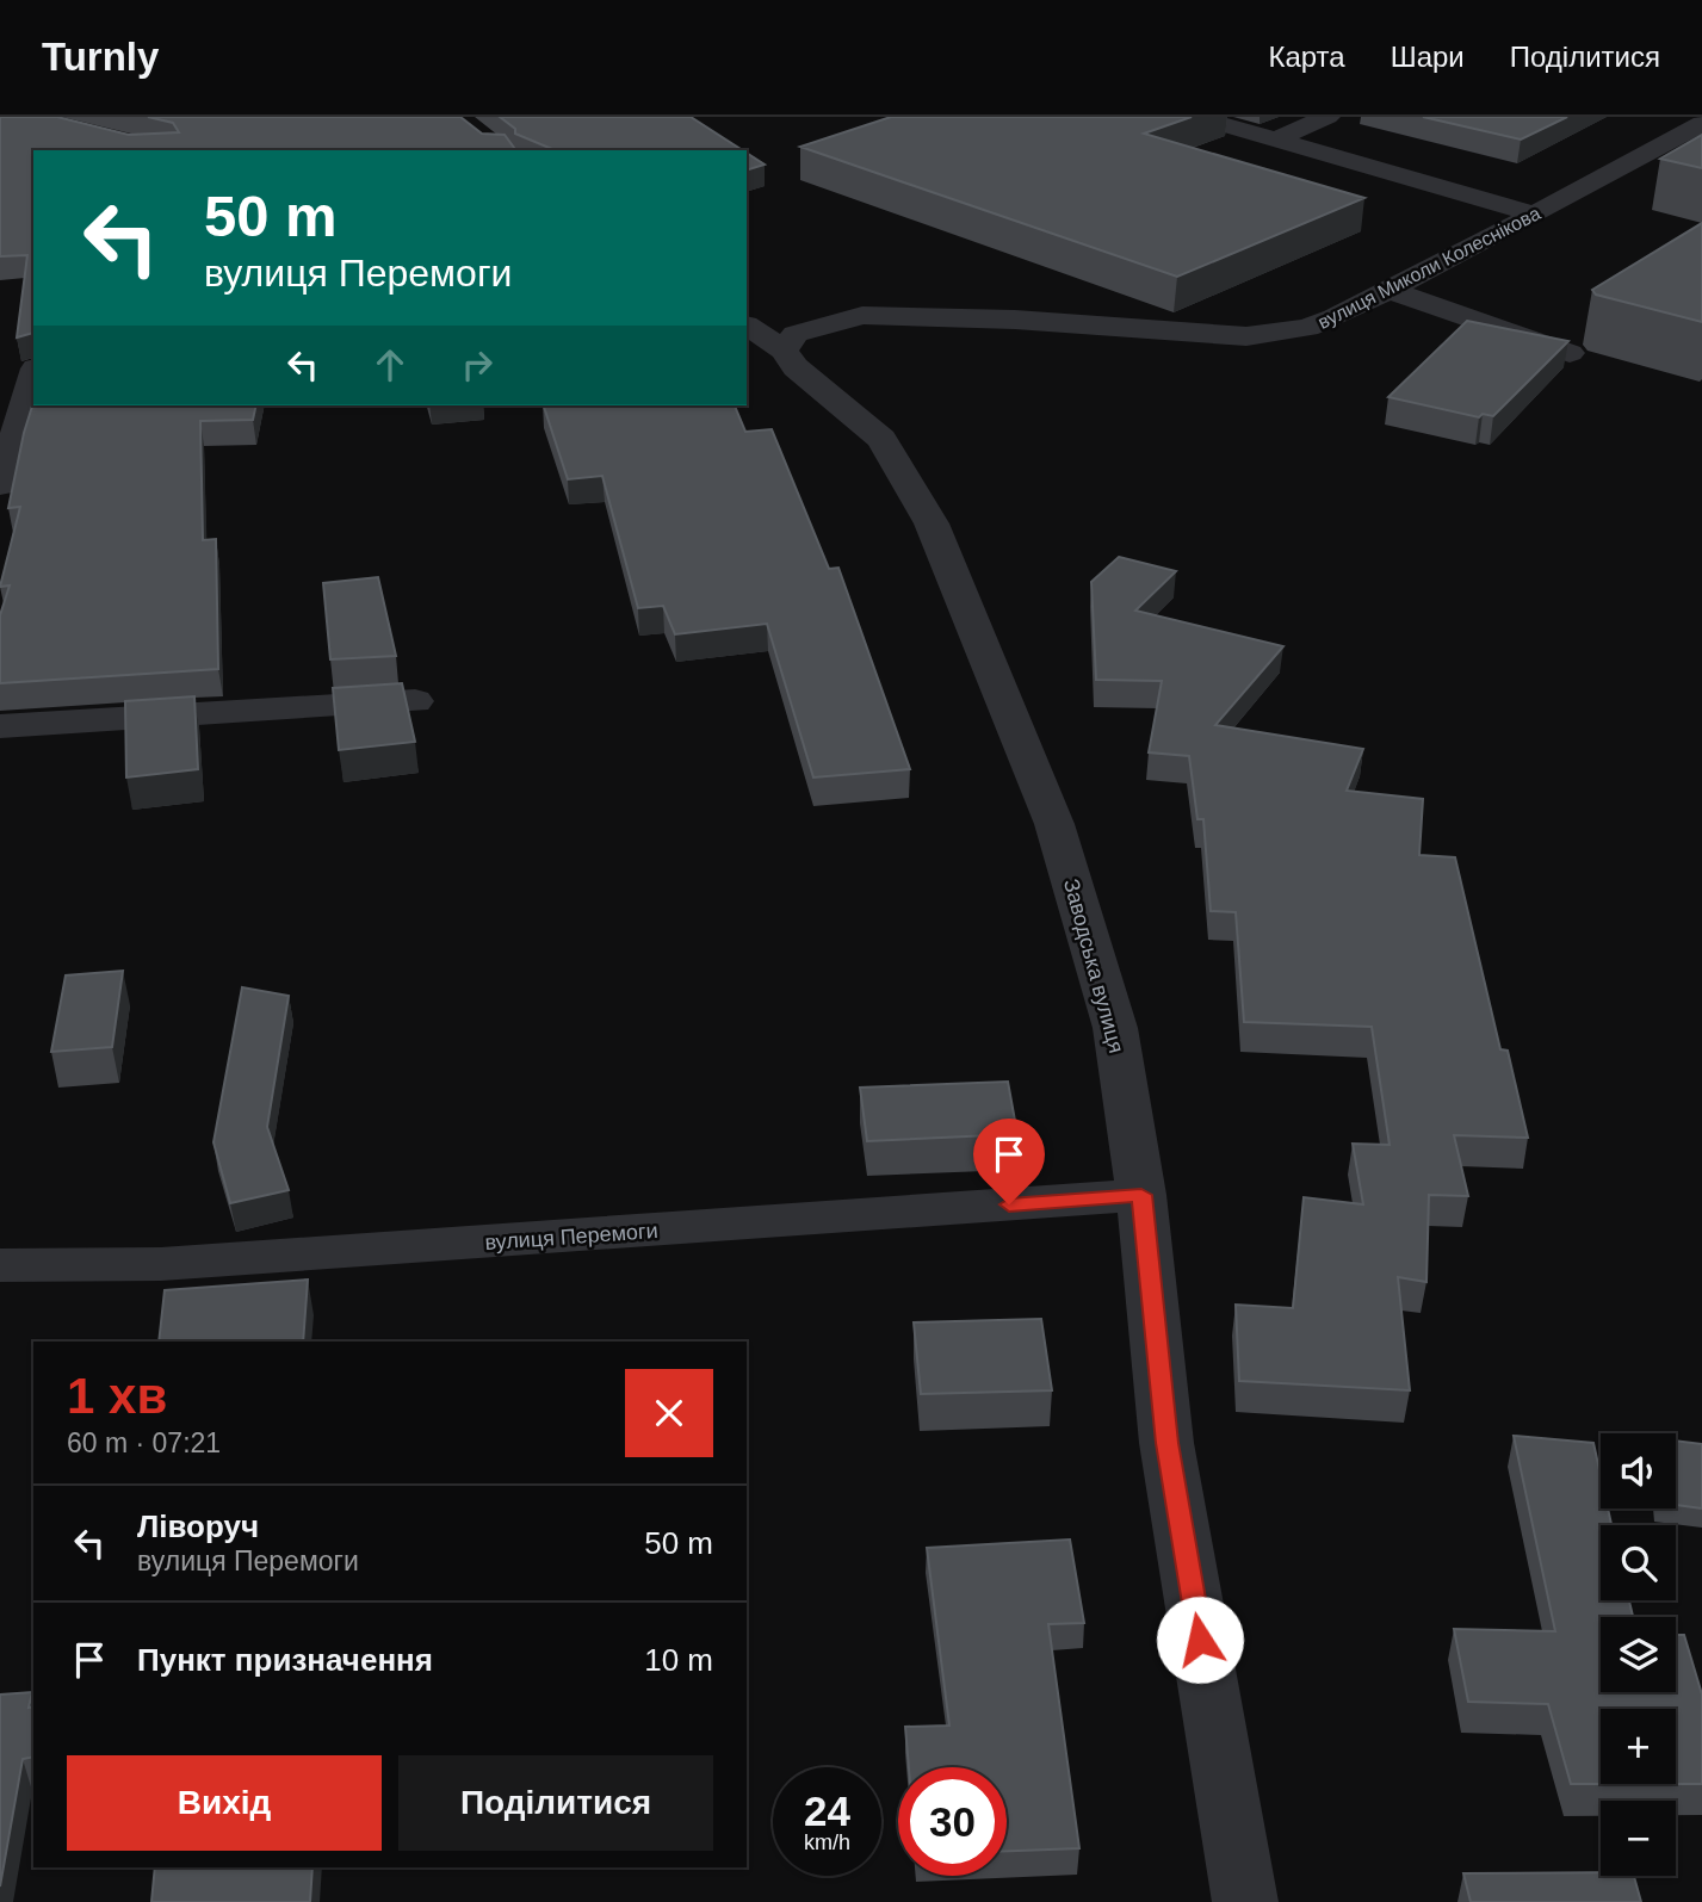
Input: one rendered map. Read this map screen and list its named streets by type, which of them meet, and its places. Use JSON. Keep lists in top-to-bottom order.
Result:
{
  "streets": {
    "street": ["вулиця Миколи Колеснікова", "Заводська вулиця", "вулиця Перемоги"]
  },
  "crossings": [
    ["вулиця Миколи Колеснікова", "Заводська вулиця"],
    ["Заводська вулиця", "вулиця Перемоги"]
  ],
  "page": {
    "header": "Turnly",
    "nav": ["Карта", "Шари", "Поділитися"],
    "turn": ["50 m", "вулиця Перемоги"],
    "heading": ["1 хв", "60 m · 07:21"],
    "map_buttons": ["+", "−"],
    "list": [
      {
        "name": "Ліворуч",
        "note": "вулиця Перемоги",
        "value": "50 m"
      },
      {
        "name": "Пункт призначення",
        "value": "10 m"
      }
    ],
    "buttons": ["Вихід", "Поділитися"],
    "speed": "24 km/h",
    "limit": "30"
  }
}
